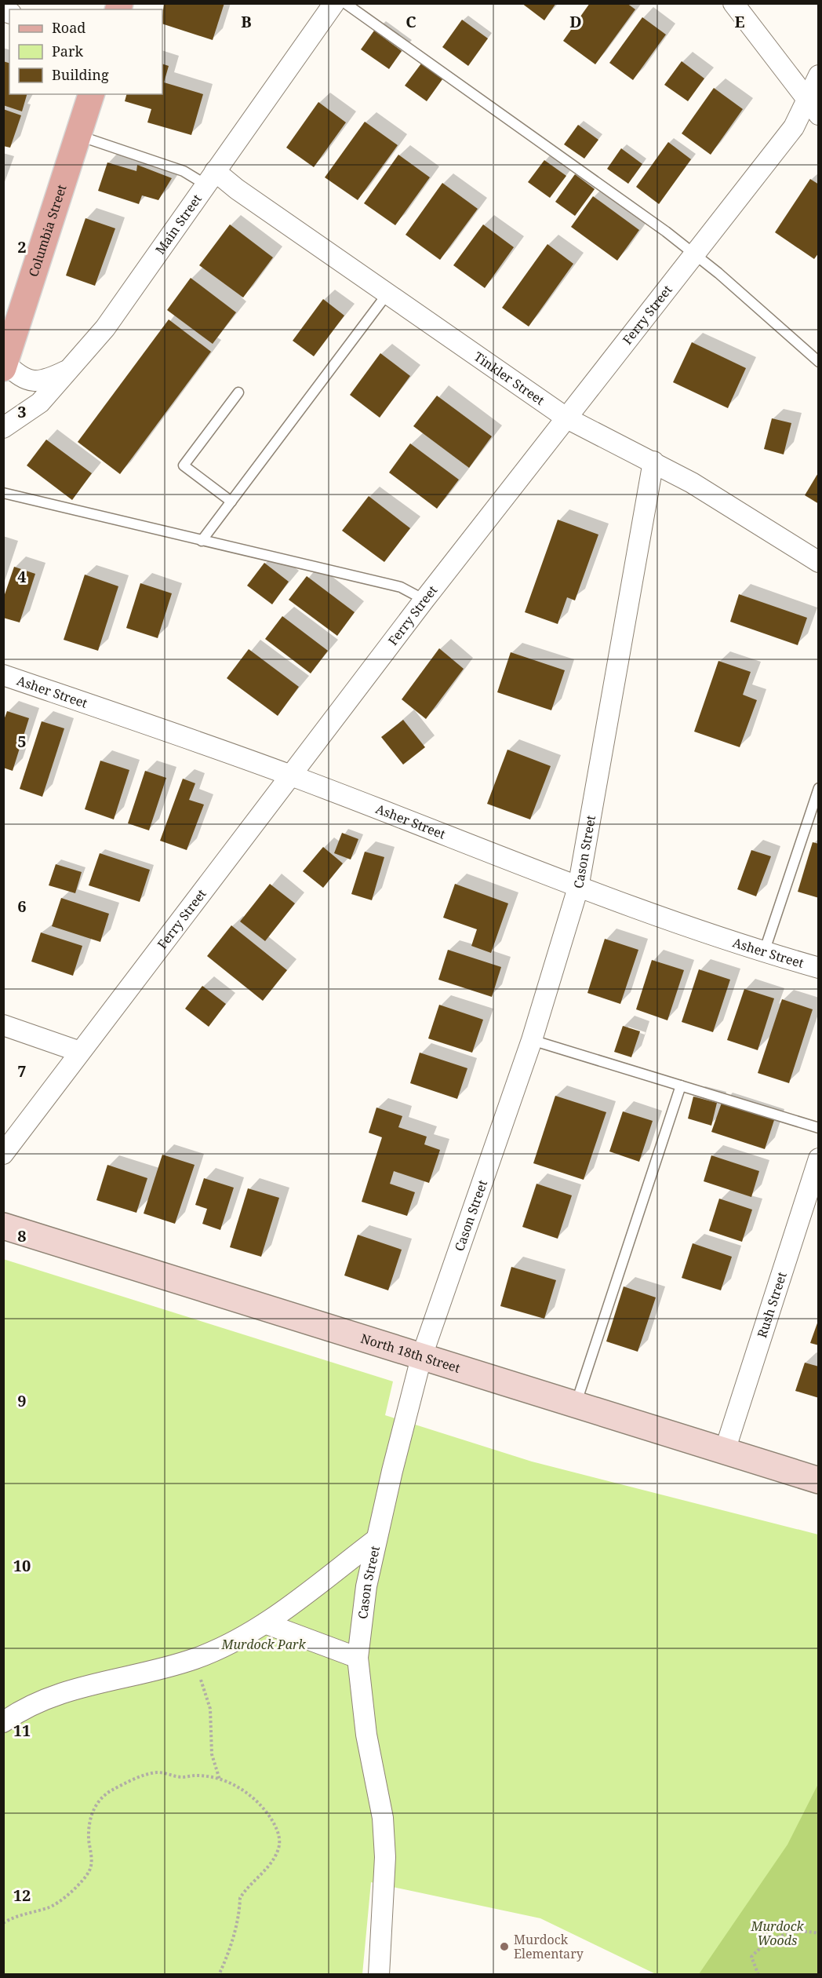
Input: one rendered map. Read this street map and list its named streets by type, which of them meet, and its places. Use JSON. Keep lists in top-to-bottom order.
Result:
{
  "streets": {
    "main road": ["Columbia Street", "North 18th Street"],
    "street": [
      "Main Street",
      "Ferry Street",
      "Tinkler Street",
      "Asher Street",
      "Cason Street",
      "Rush Street"
    ]
  },
  "crossings": [
    ["Main Street", "Tinkler Street"],
    ["Ferry Street", "Tinkler Street"],
    ["Ferry Street", "Asher Street"],
    ["Tinkler Street", "Cason Street"],
    ["Asher Street", "Cason Street"],
    ["Cason Street", "North 18th Street"],
    ["Rush Street", "North 18th Street"]
  ],
  "parks": ["Murdock Park", "Murdock Woods"],
  "places": ["Murdock Elementary"],
  "legend": ["Road", "Park", "Building"],
  "grid": {
    "columns": [
      "B",
      "C",
      "D",
      "E"
    ],
    "rows": [
      "2",
      "3",
      "4",
      "5",
      "6",
      "7",
      "8",
      "9",
      "10",
      "11",
      "12"
    ]
  }
}
